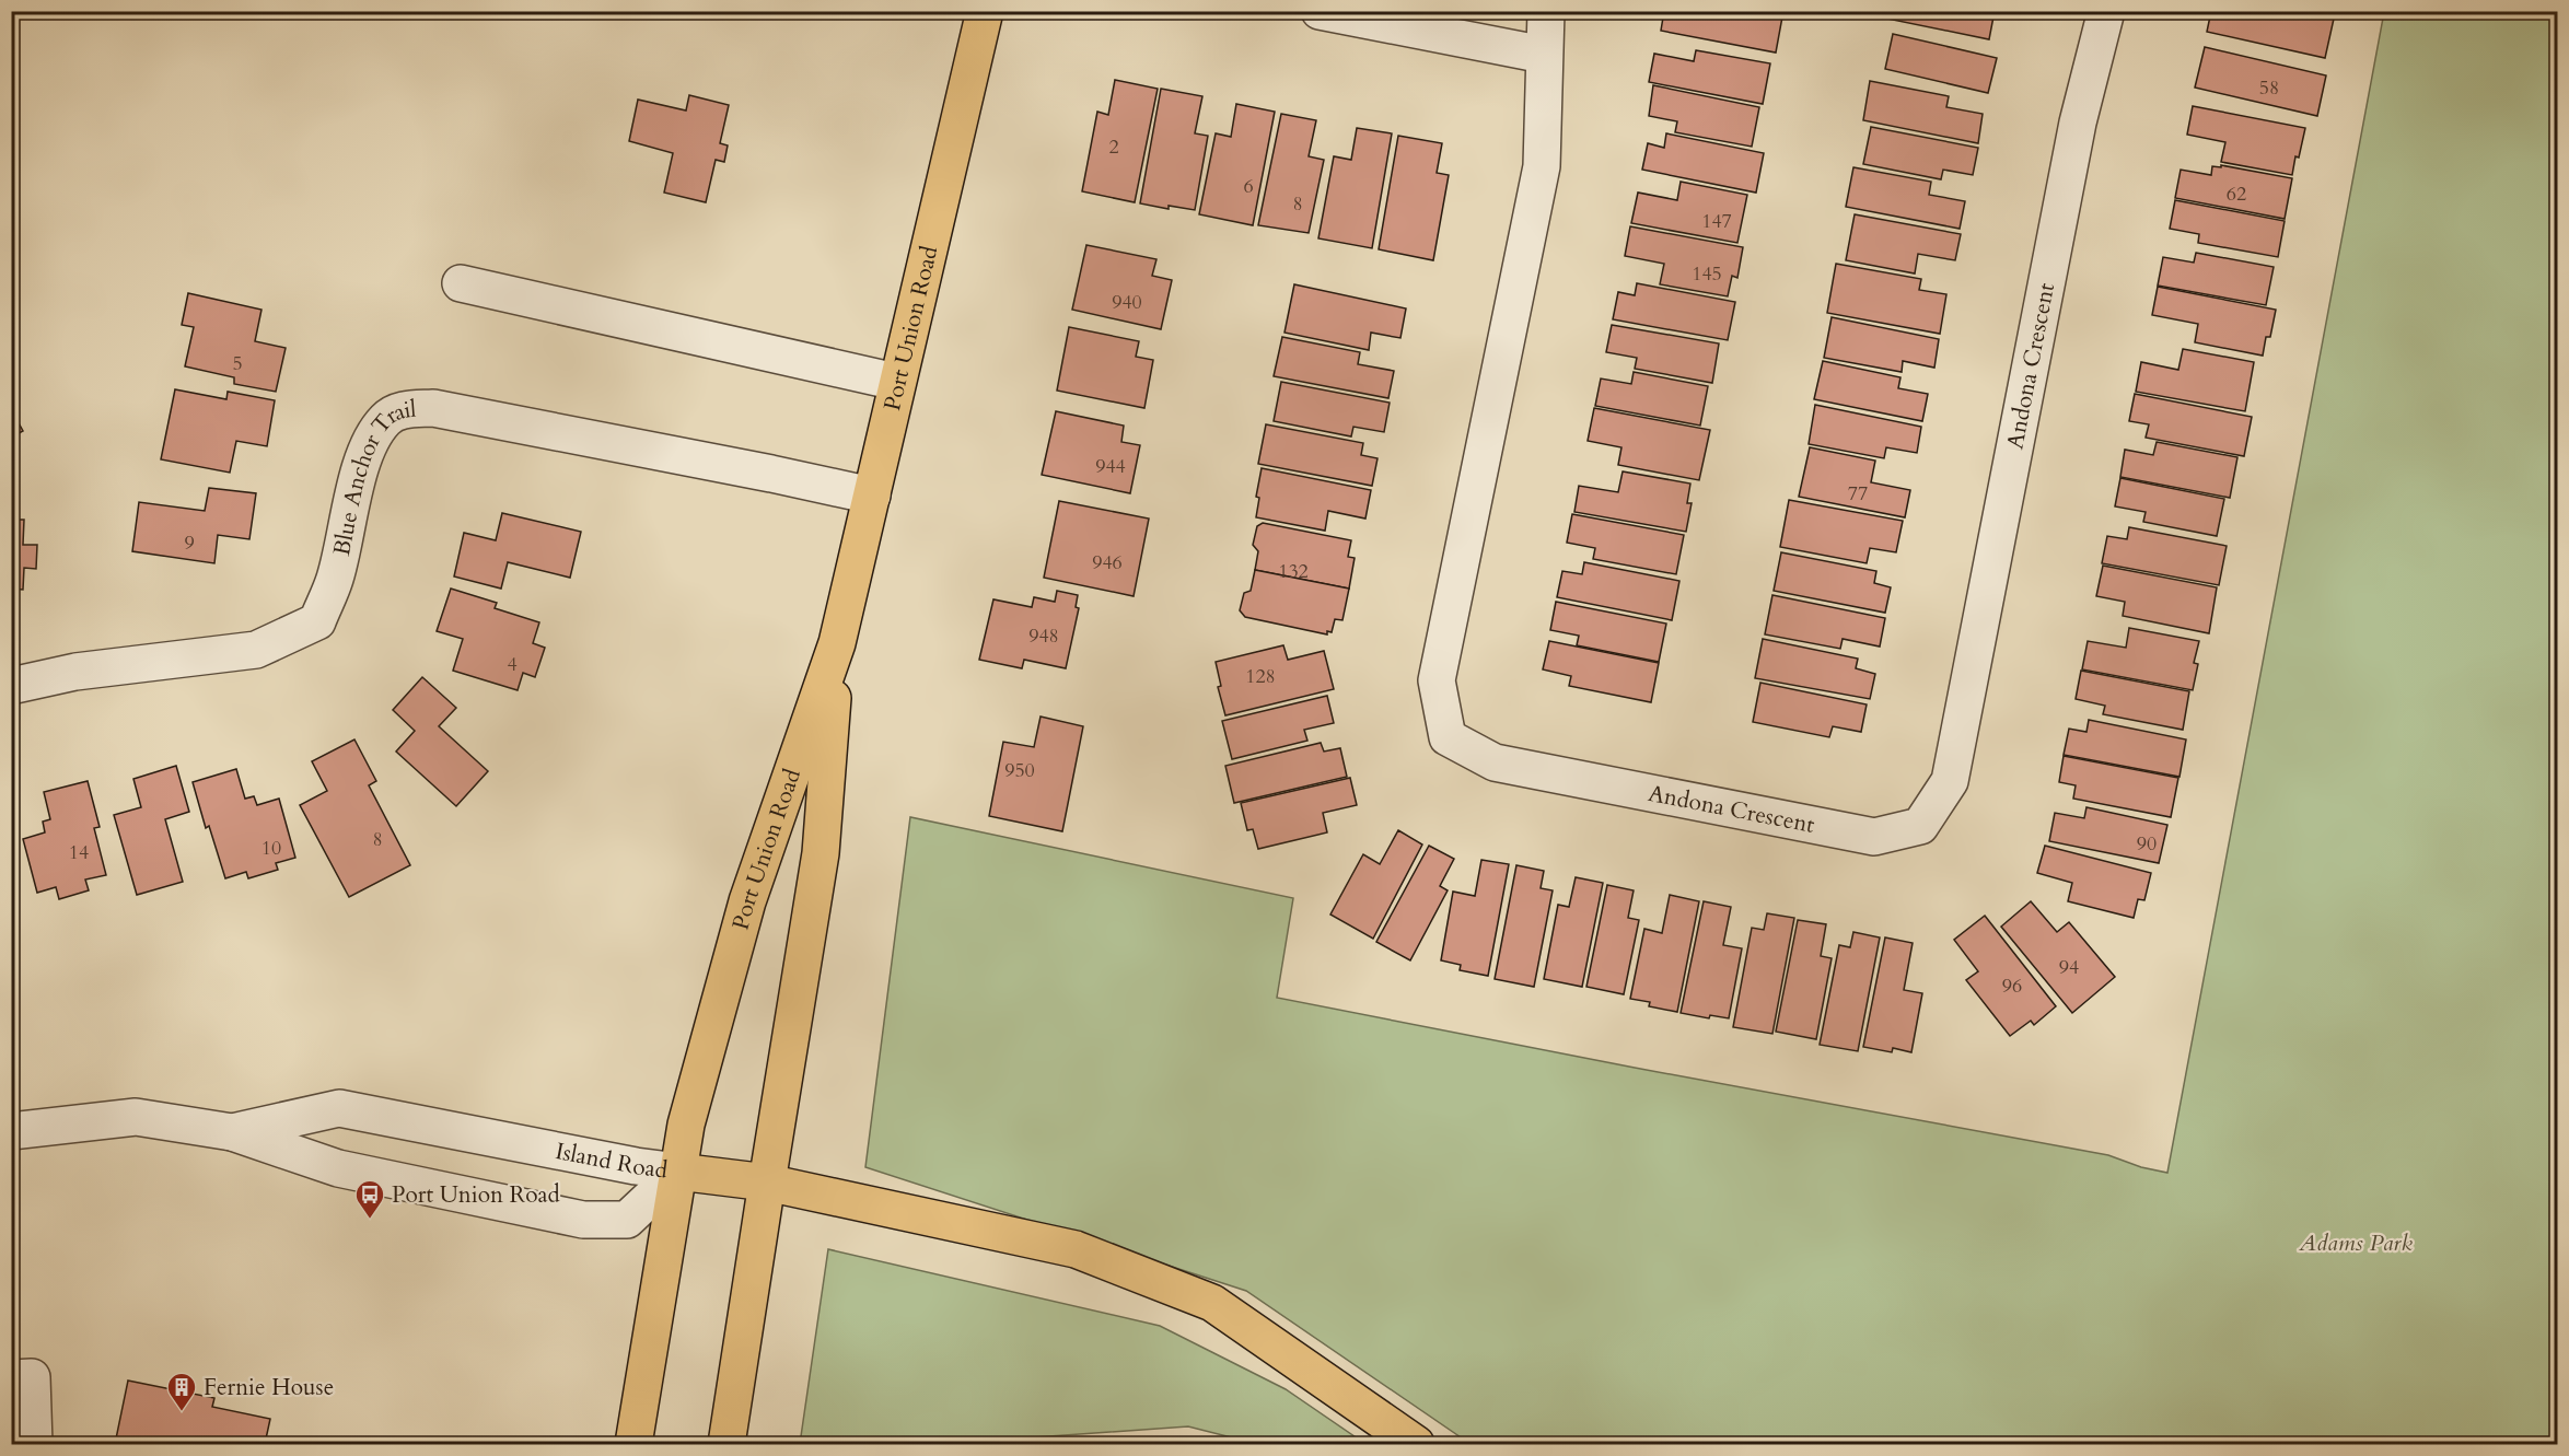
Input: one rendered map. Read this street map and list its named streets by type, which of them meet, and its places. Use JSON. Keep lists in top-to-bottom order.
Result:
{
  "streets": {
    "main road": ["Port Union Road"],
    "street": ["Andona Crescent", "Blue Anchor Trail", "Island Road"]
  },
  "crossings": [
    ["Port Union Road", "Blue Anchor Trail"],
    ["Port Union Road", "Island Road"]
  ],
  "parks": ["Adams Park"],
  "places": {
    "bus stop": ["Port Union Road"],
    "building": ["Fernie House"]
  },
  "house_numbers": [
    "58",
    "2",
    "6",
    "62",
    "8",
    "147",
    "145",
    "940",
    "5",
    "944",
    "77",
    "9",
    "946",
    "132",
    "948",
    "4",
    "128",
    "950",
    "8",
    "90",
    "10",
    "14",
    "94",
    "96"
  ]
}
